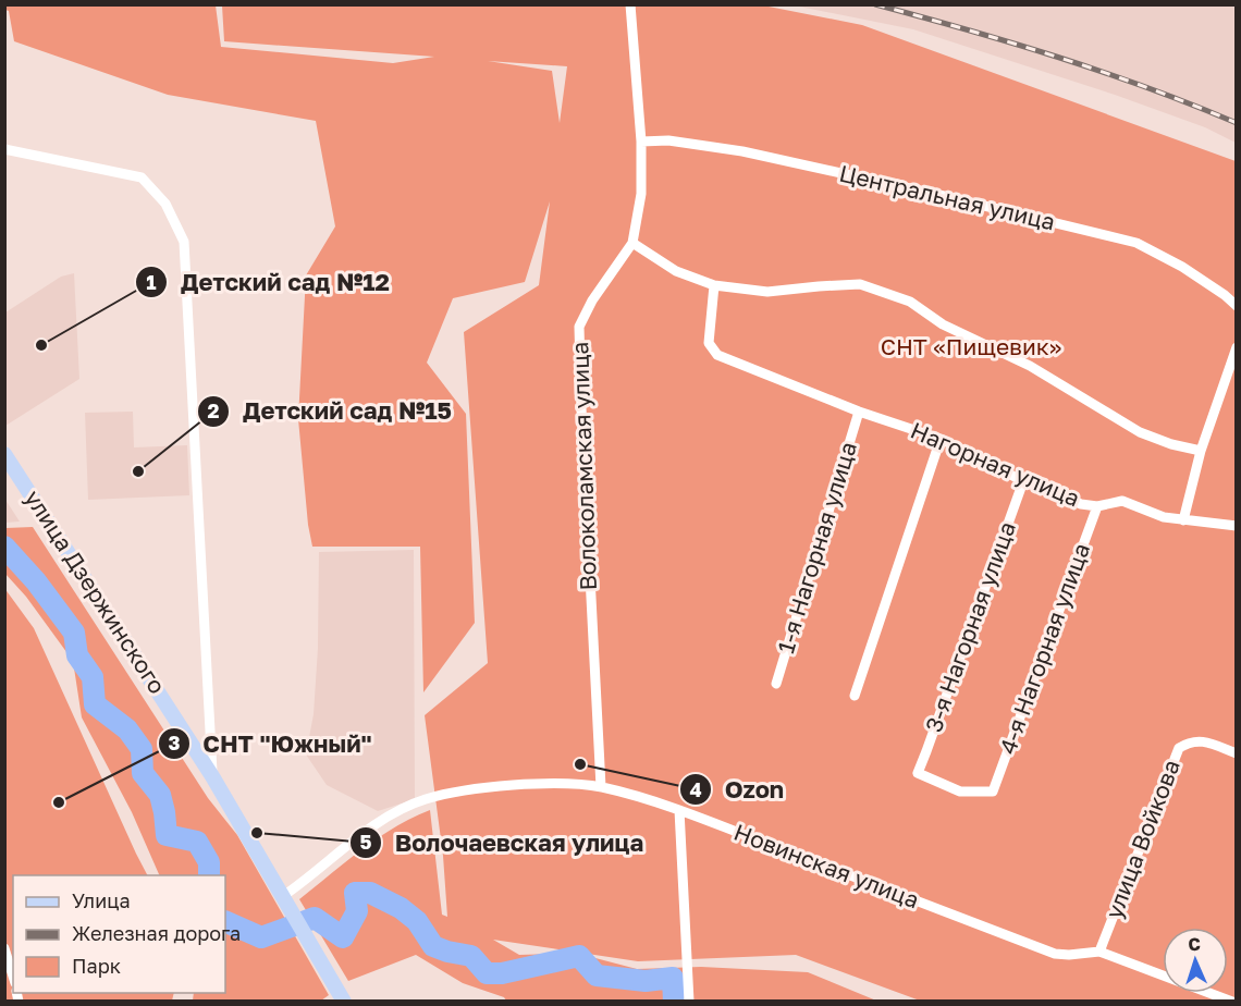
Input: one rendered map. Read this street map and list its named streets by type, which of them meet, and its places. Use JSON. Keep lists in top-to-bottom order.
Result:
{
  "streets": {
    "main road": ["улица Дзержинского"],
    "street": [
      "Центральная улица",
      "Нагорная улица",
      "Волоколамская улица",
      "1-я Нагорная улица",
      "3-я Нагорная улица",
      "4-я Нагорная улица",
      "улица Войкова",
      "Новинская улица"
    ]
  },
  "crossings": [
    ["Центральная улица", "Волоколамская улица"],
    ["Нагорная улица", "1-я Нагорная улица"],
    ["Нагорная улица", "3-я Нагорная улица"],
    ["Нагорная улица", "4-я Нагорная улица"],
    ["Волоколамская улица", "Новинская улица"],
    ["улица Дзержинского", "Новинская улица"],
    ["3-я Нагорная улица", "4-я Нагорная улица"],
    ["улица Войкова", "Новинская улица"]
  ],
  "parks": ["СНТ «Пищевик»"],
  "places": [
    "Детский сад №12",
    "Детский сад №15",
    "Ozon",
    "СНТ \"Южный\"",
    "Волочаевская улица"
  ],
  "legend": ["Улица", "Железная дорога", "Парк"],
  "north": "top"
}
